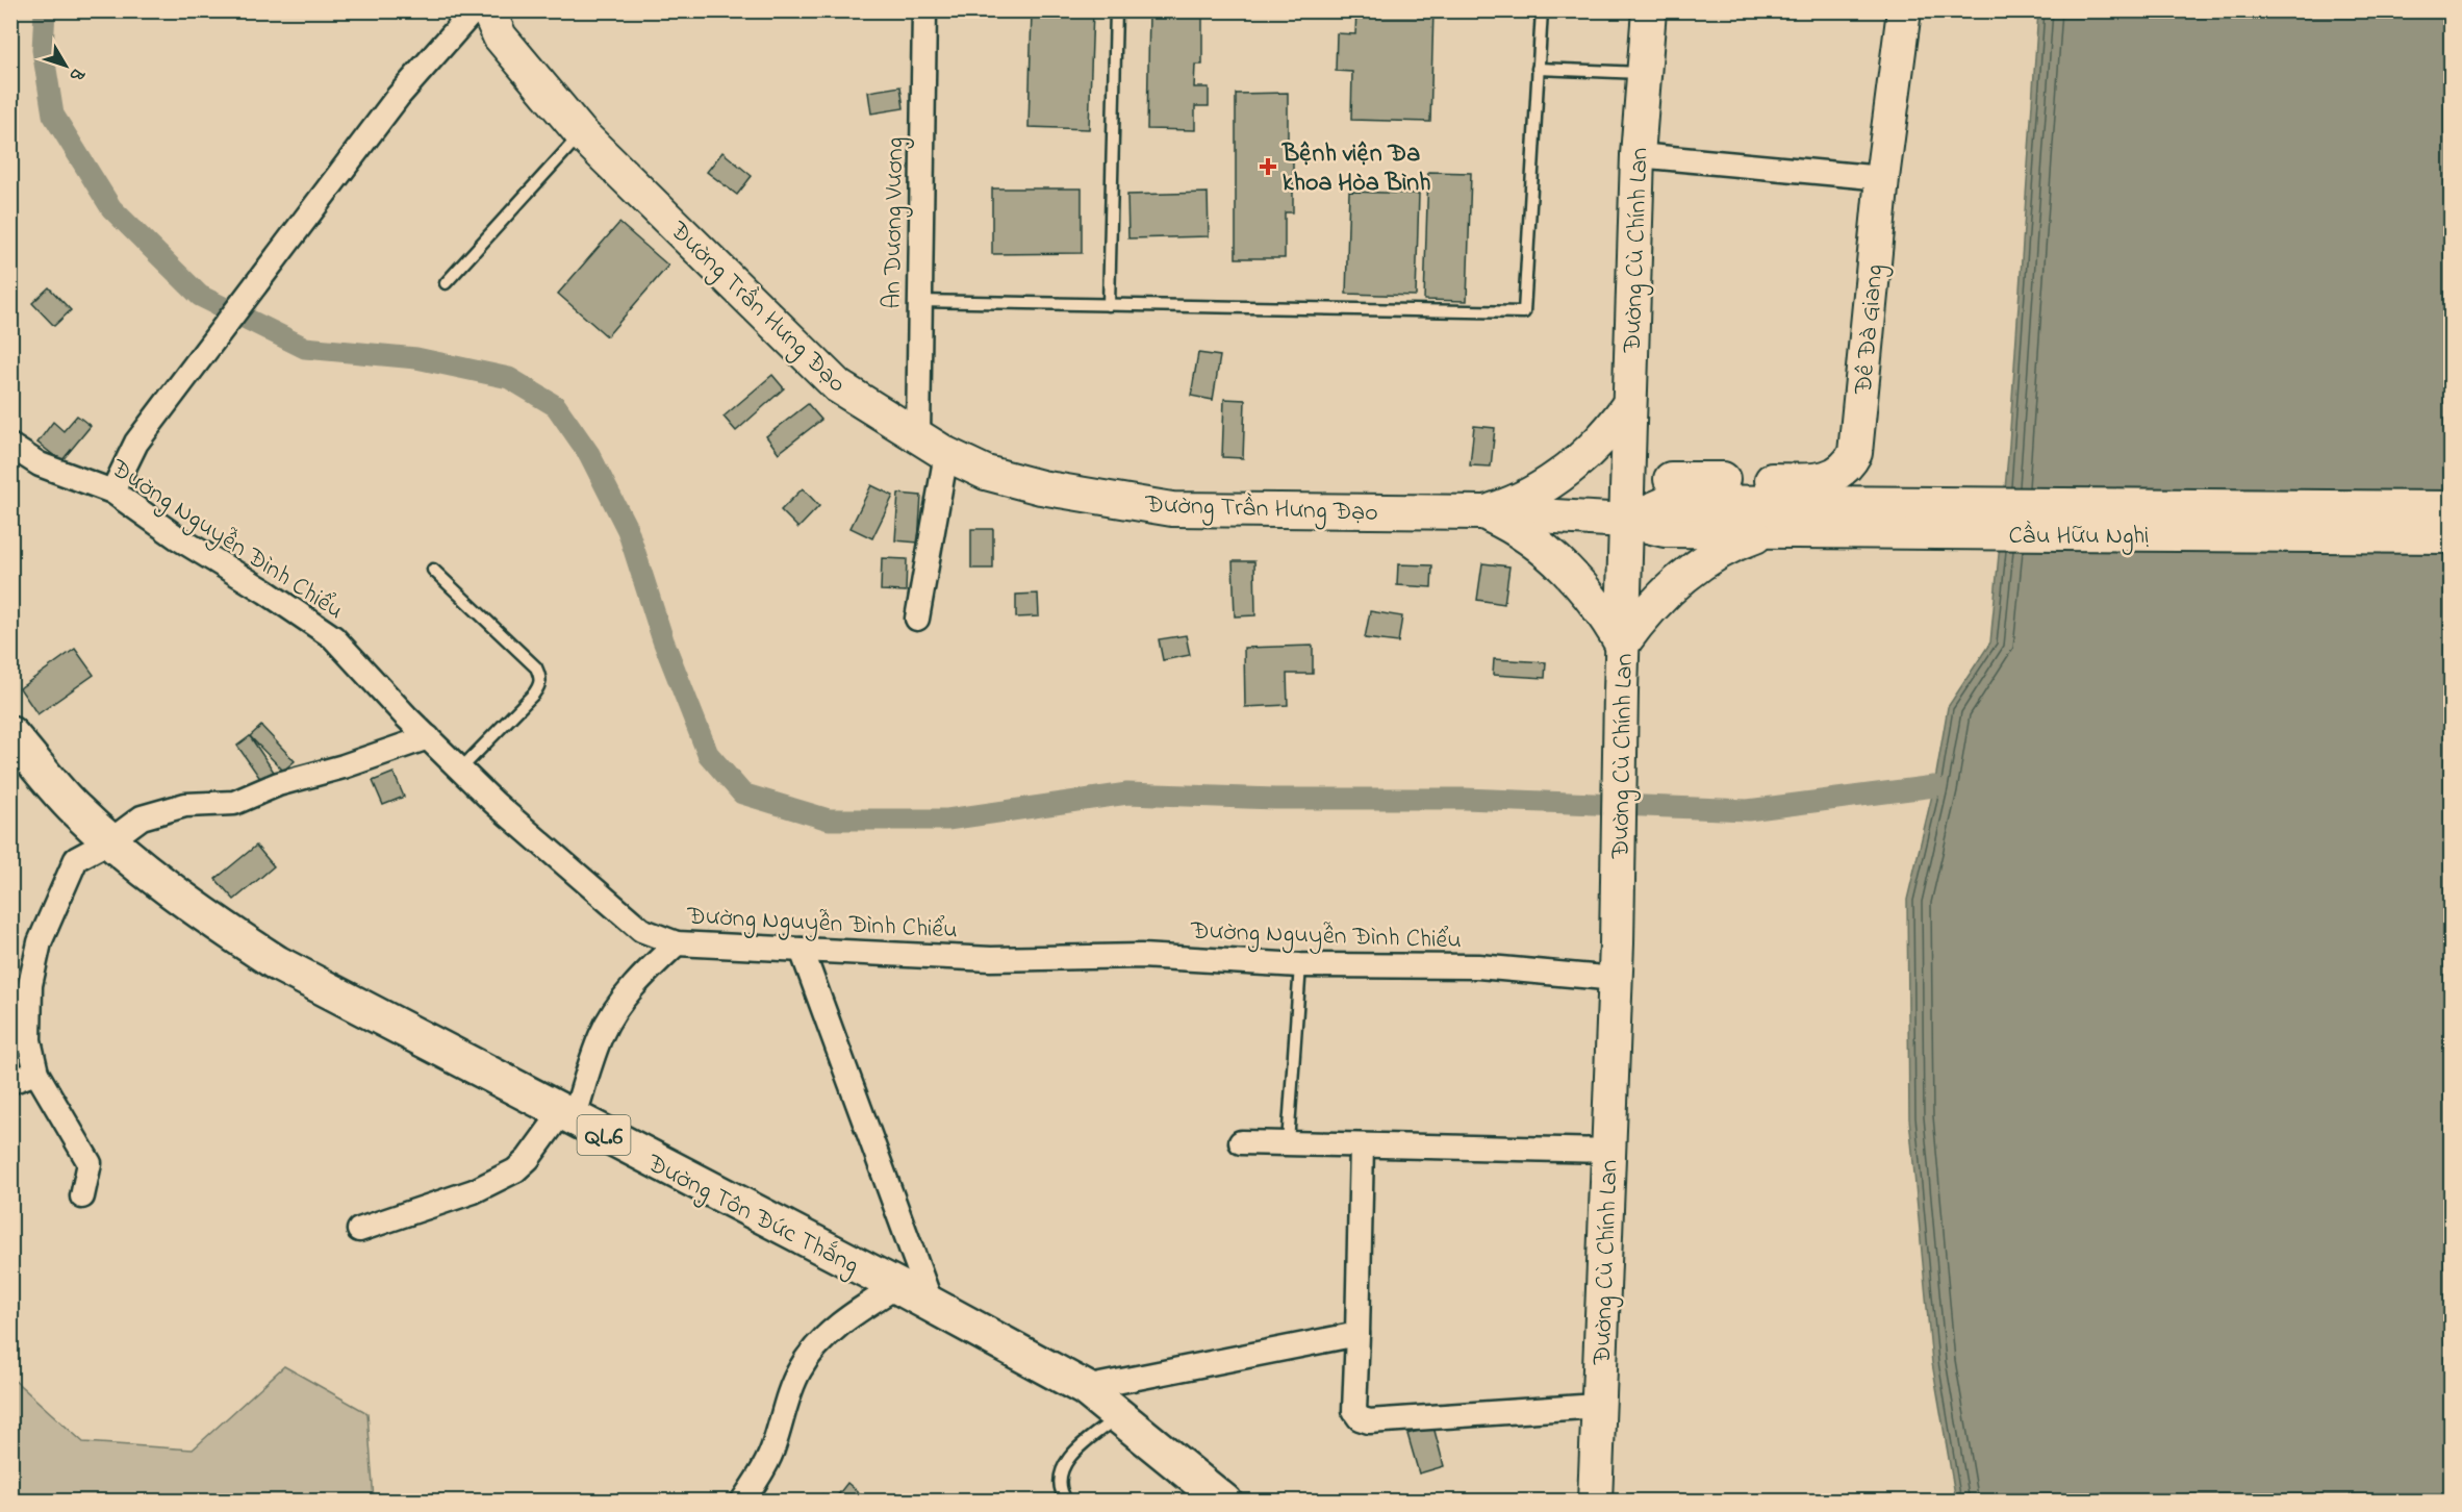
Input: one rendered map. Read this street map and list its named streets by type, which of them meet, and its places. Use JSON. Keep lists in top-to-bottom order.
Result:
{
  "streets": {
    "highway": ["QL.6", "Đường Tôn Đức Thắng"],
    "main road": [
      "Đường Cù Chính Lan",
      "Đường Trần Hưng Đạo",
      "Đê Đà Giang",
      "Cầu Hữu Nghị"
    ],
    "street": ["An Dương Vương", "Đường Nguyễn Đình Chiểu"]
  },
  "crossings": [
    ["An Dương Vương", "Đường Trần Hưng Đạo"],
    ["Đường Cù Chính Lan", "Đường Trần Hưng Đạo"],
    ["Đường Cù Chính Lan", "Đường Nguyễn Đình Chiểu"]
  ],
  "places": {
    "health": ["Bệnh viện Đa khoa Hòa Bình"]
  },
  "north": "bottom right"
}
